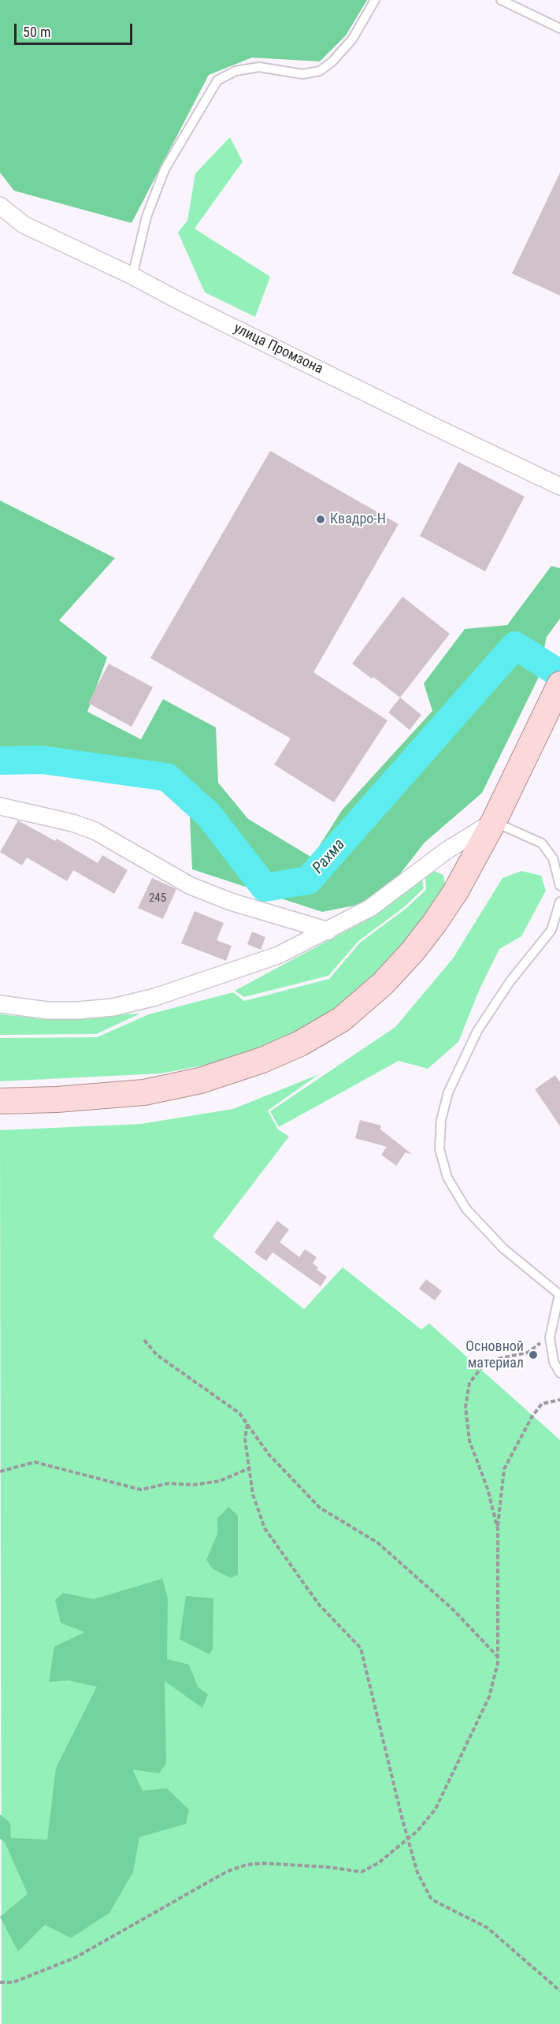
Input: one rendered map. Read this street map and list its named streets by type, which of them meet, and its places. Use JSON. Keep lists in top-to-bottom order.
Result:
{
  "streets": {
    "street": ["улица Промзона"]
  },
  "water": ["Рахма"],
  "places": ["Квадро-Н", "Основной материал"],
  "house_numbers": ["245"],
  "scale_bar": "50 m"
}
